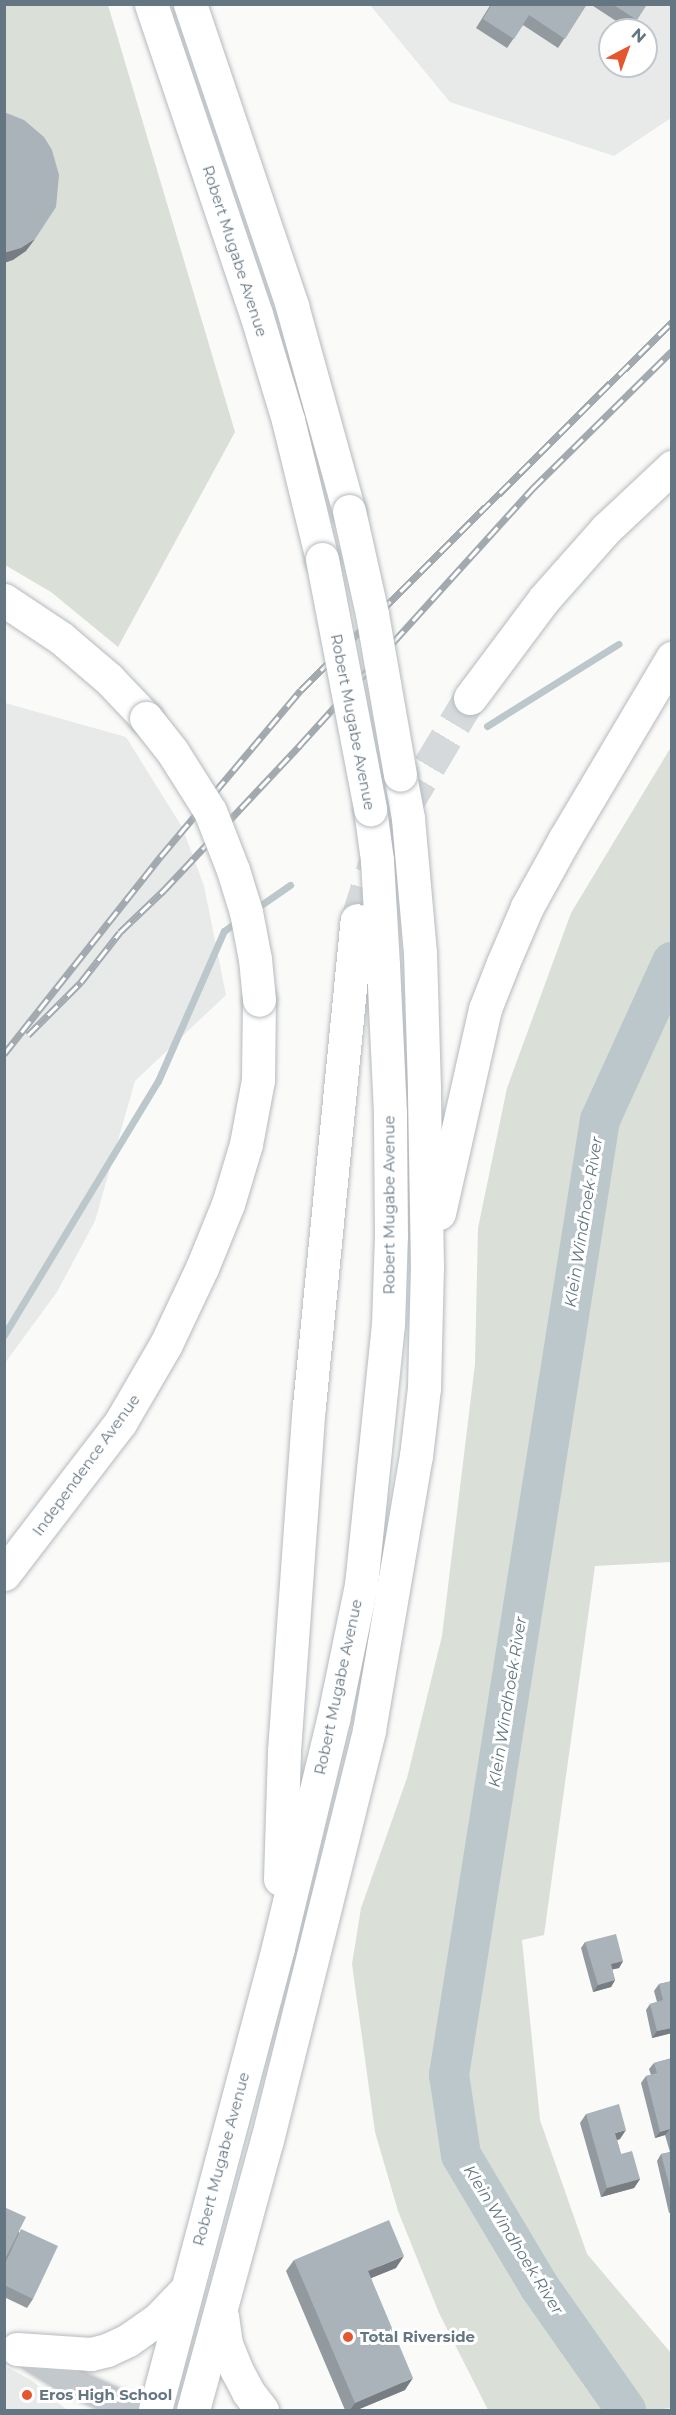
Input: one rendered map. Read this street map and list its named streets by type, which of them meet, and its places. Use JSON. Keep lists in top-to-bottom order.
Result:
{
  "streets": {
    "main road": ["Robert Mugabe Avenue", "Independence Avenue"]
  },
  "water": ["Klein Windhoek River"],
  "places": ["Total Riverside", "Eros High School"],
  "north": "top right"
}
